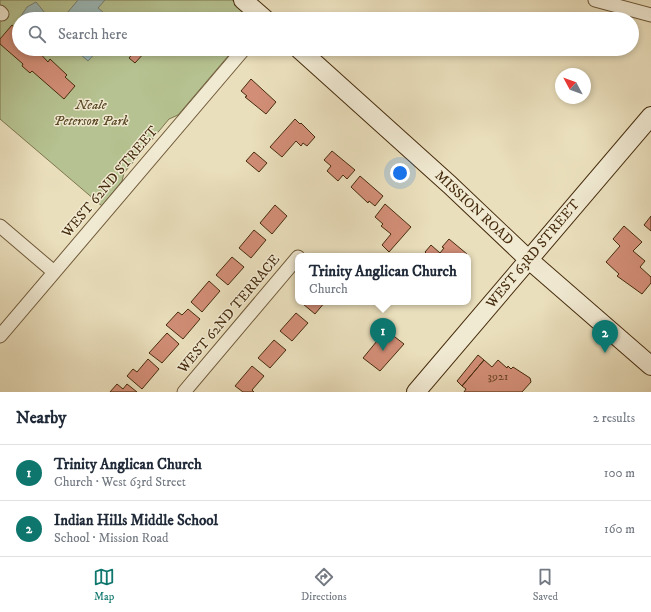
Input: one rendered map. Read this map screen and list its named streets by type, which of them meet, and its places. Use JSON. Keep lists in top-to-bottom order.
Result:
{
  "streets": {
    "main road": ["MISSION ROAD", "WEST 63RD STREET"],
    "street": ["WEST 62ND STREET", "WEST 62ND TERRACE"]
  },
  "crossings": [
    ["MISSION ROAD", "WEST 63RD STREET"]
  ],
  "parks": ["Neale Peterson Park"],
  "house_numbers": ["3921"],
  "north": "top left",
  "page": {
    "search": "Search here",
    "popup": ["Trinity Anglican Church", "Church"],
    "pins": ["1", "2"],
    "heading": ["Nearby", "2 results"],
    "list": [
      {
        "mark": "1",
        "name": "Trinity Anglican Church",
        "note": "Church · West 63rd Street",
        "value": "100 m"
      },
      {
        "mark": "2",
        "name": "Indian Hills Middle School",
        "note": "School · Mission Road",
        "value": "160 m"
      }
    ],
    "nav": ["Map", "Directions", "Saved"]
  }
}
